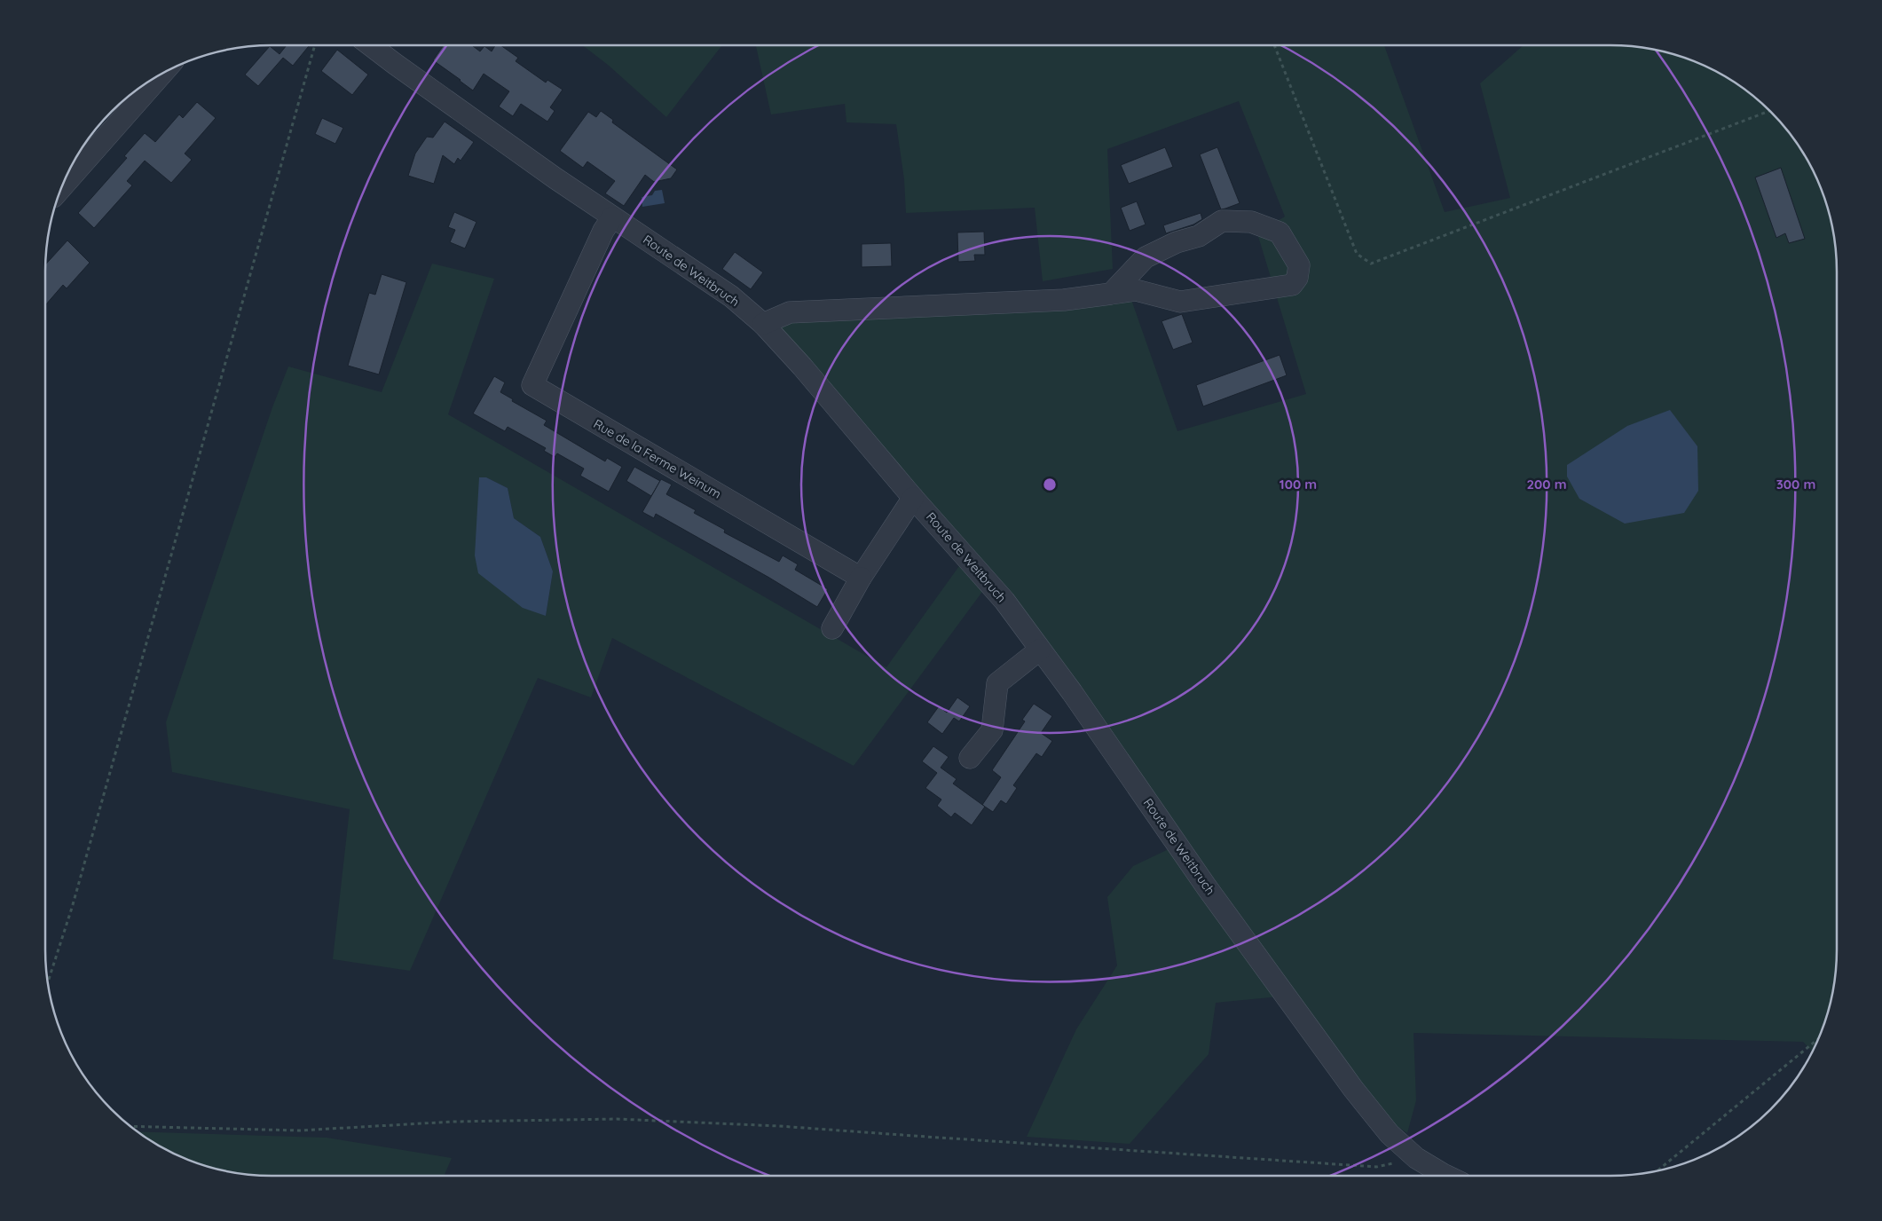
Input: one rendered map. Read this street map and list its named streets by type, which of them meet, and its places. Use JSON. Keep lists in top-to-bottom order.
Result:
{
  "streets": {
    "street": ["Route de Weitbruch", "Rue de la Ferme Weinum"]
  },
  "crossings": [
    ["Route de Weitbruch", "Rue de la Ferme Weinum"]
  ],
  "rings": ["100 m", "200 m", "300 m"]
}
